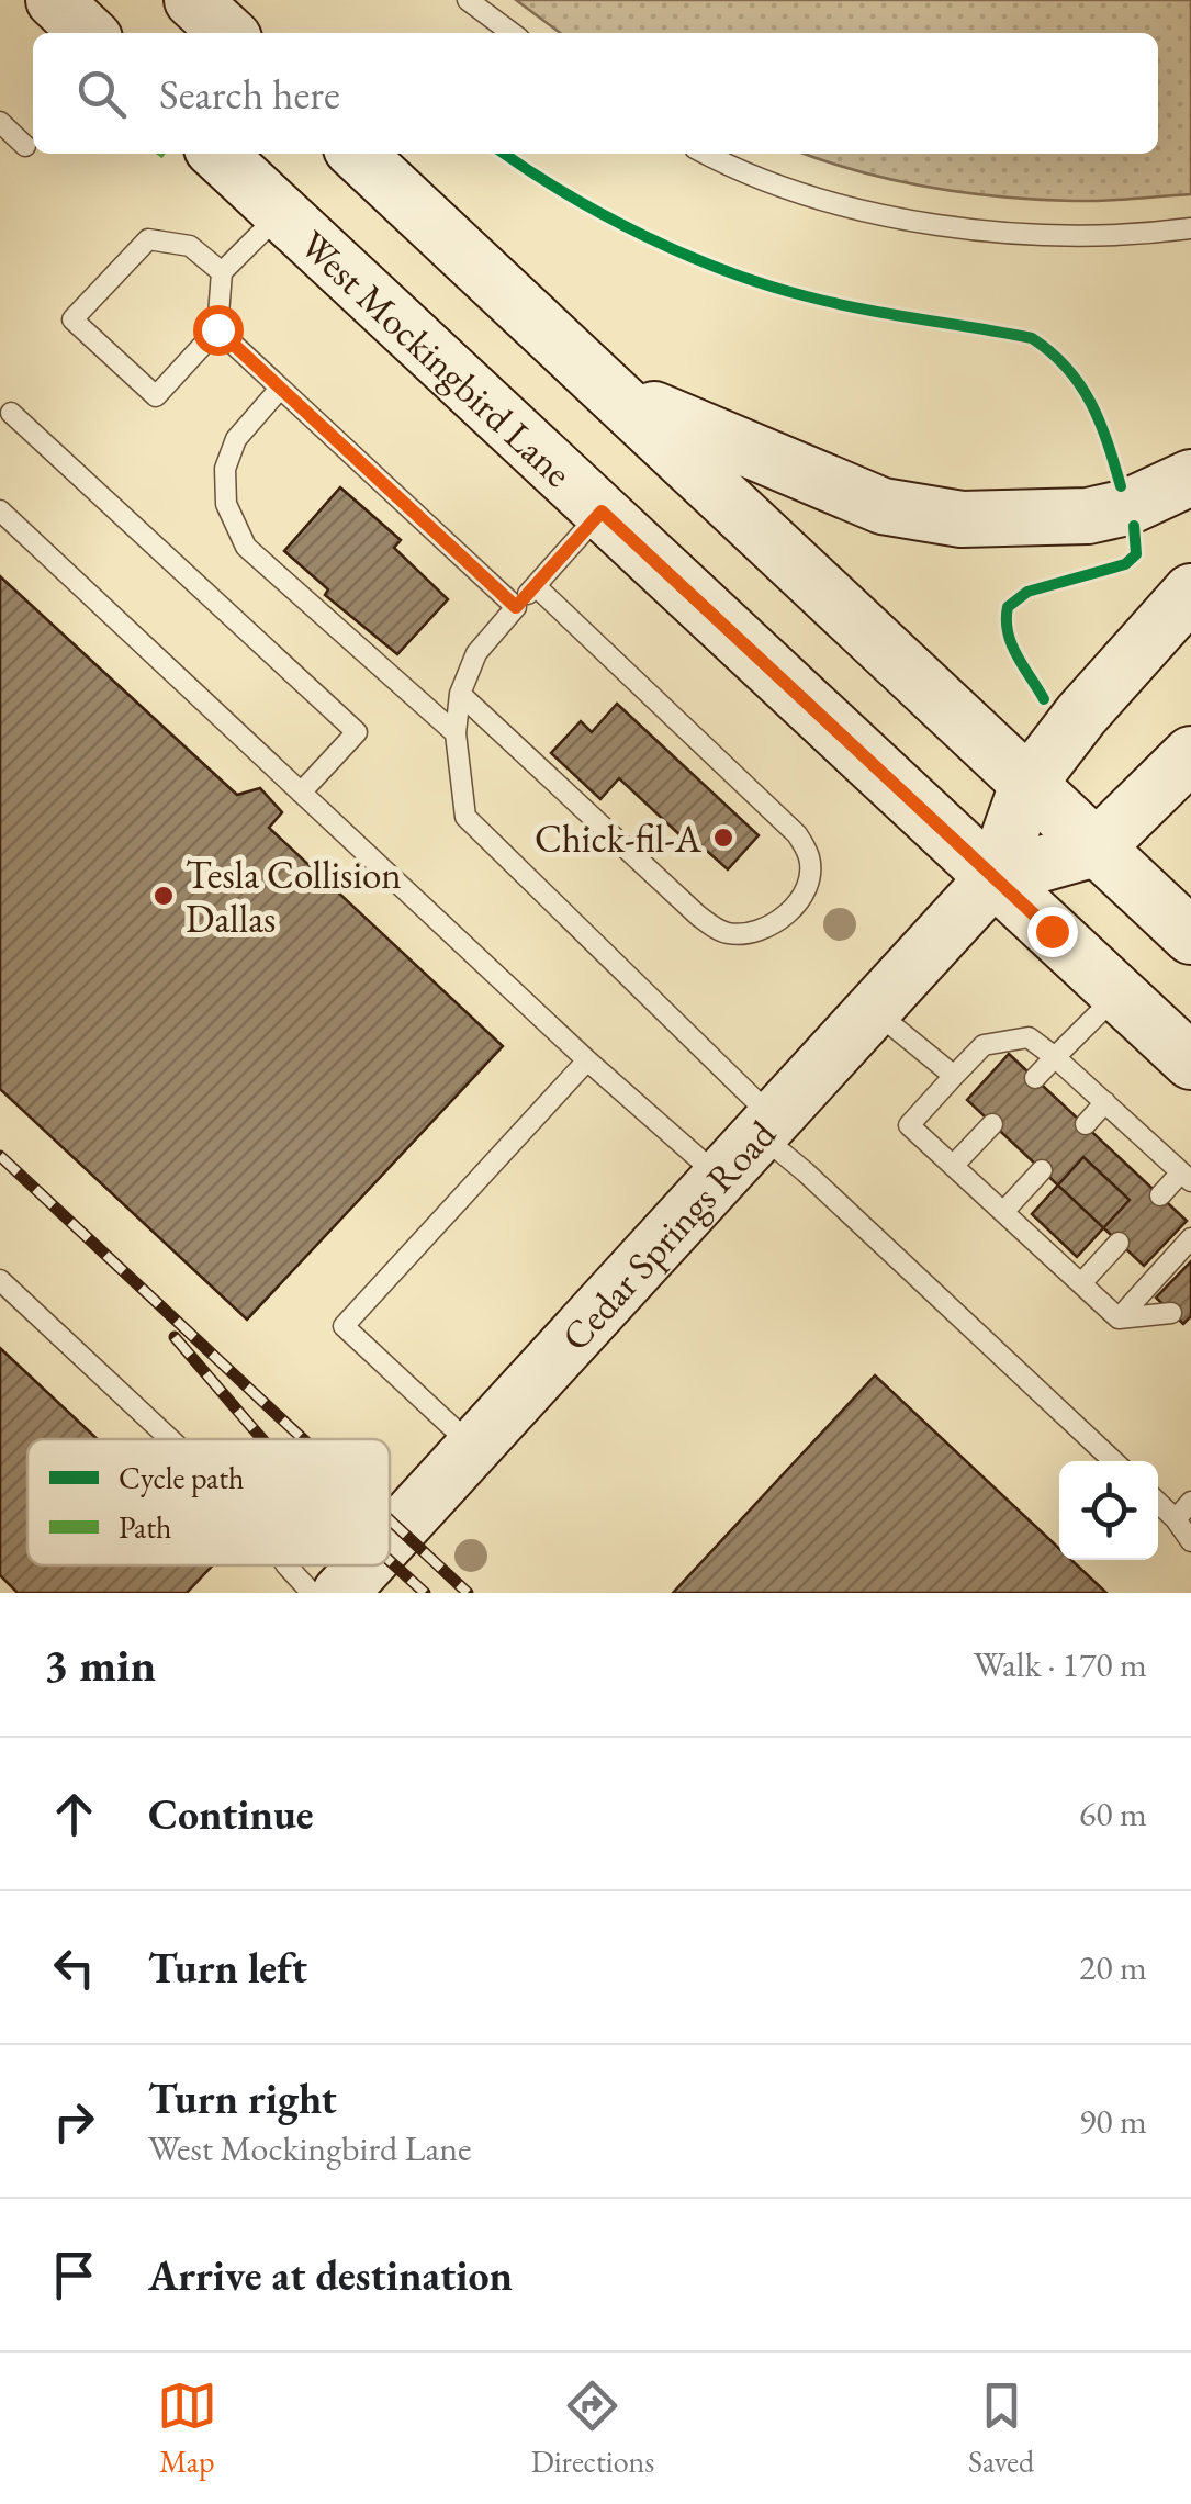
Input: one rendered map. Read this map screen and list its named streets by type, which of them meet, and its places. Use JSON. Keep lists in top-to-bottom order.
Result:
{
  "streets": {
    "main road": ["West Mockingbird Lane", "Cedar Springs Road"]
  },
  "crossings": [
    ["West Mockingbird Lane", "Cedar Springs Road"]
  ],
  "places": ["Chick-fil-A", "Tesla Collision Dallas"],
  "legend": ["Cycle path", "Path"],
  "page": {
    "search": "Search here",
    "heading": ["3 min", "Walk · 170 m"],
    "list": [
      ["Continue", "60 m"],
      ["Turn left", "20 m"],
      ["Turn right", "West Mockingbird Lane", "90 m"],
      "Arrive at destination"
    ],
    "nav": ["Map", "Directions", "Saved"]
  }
}
